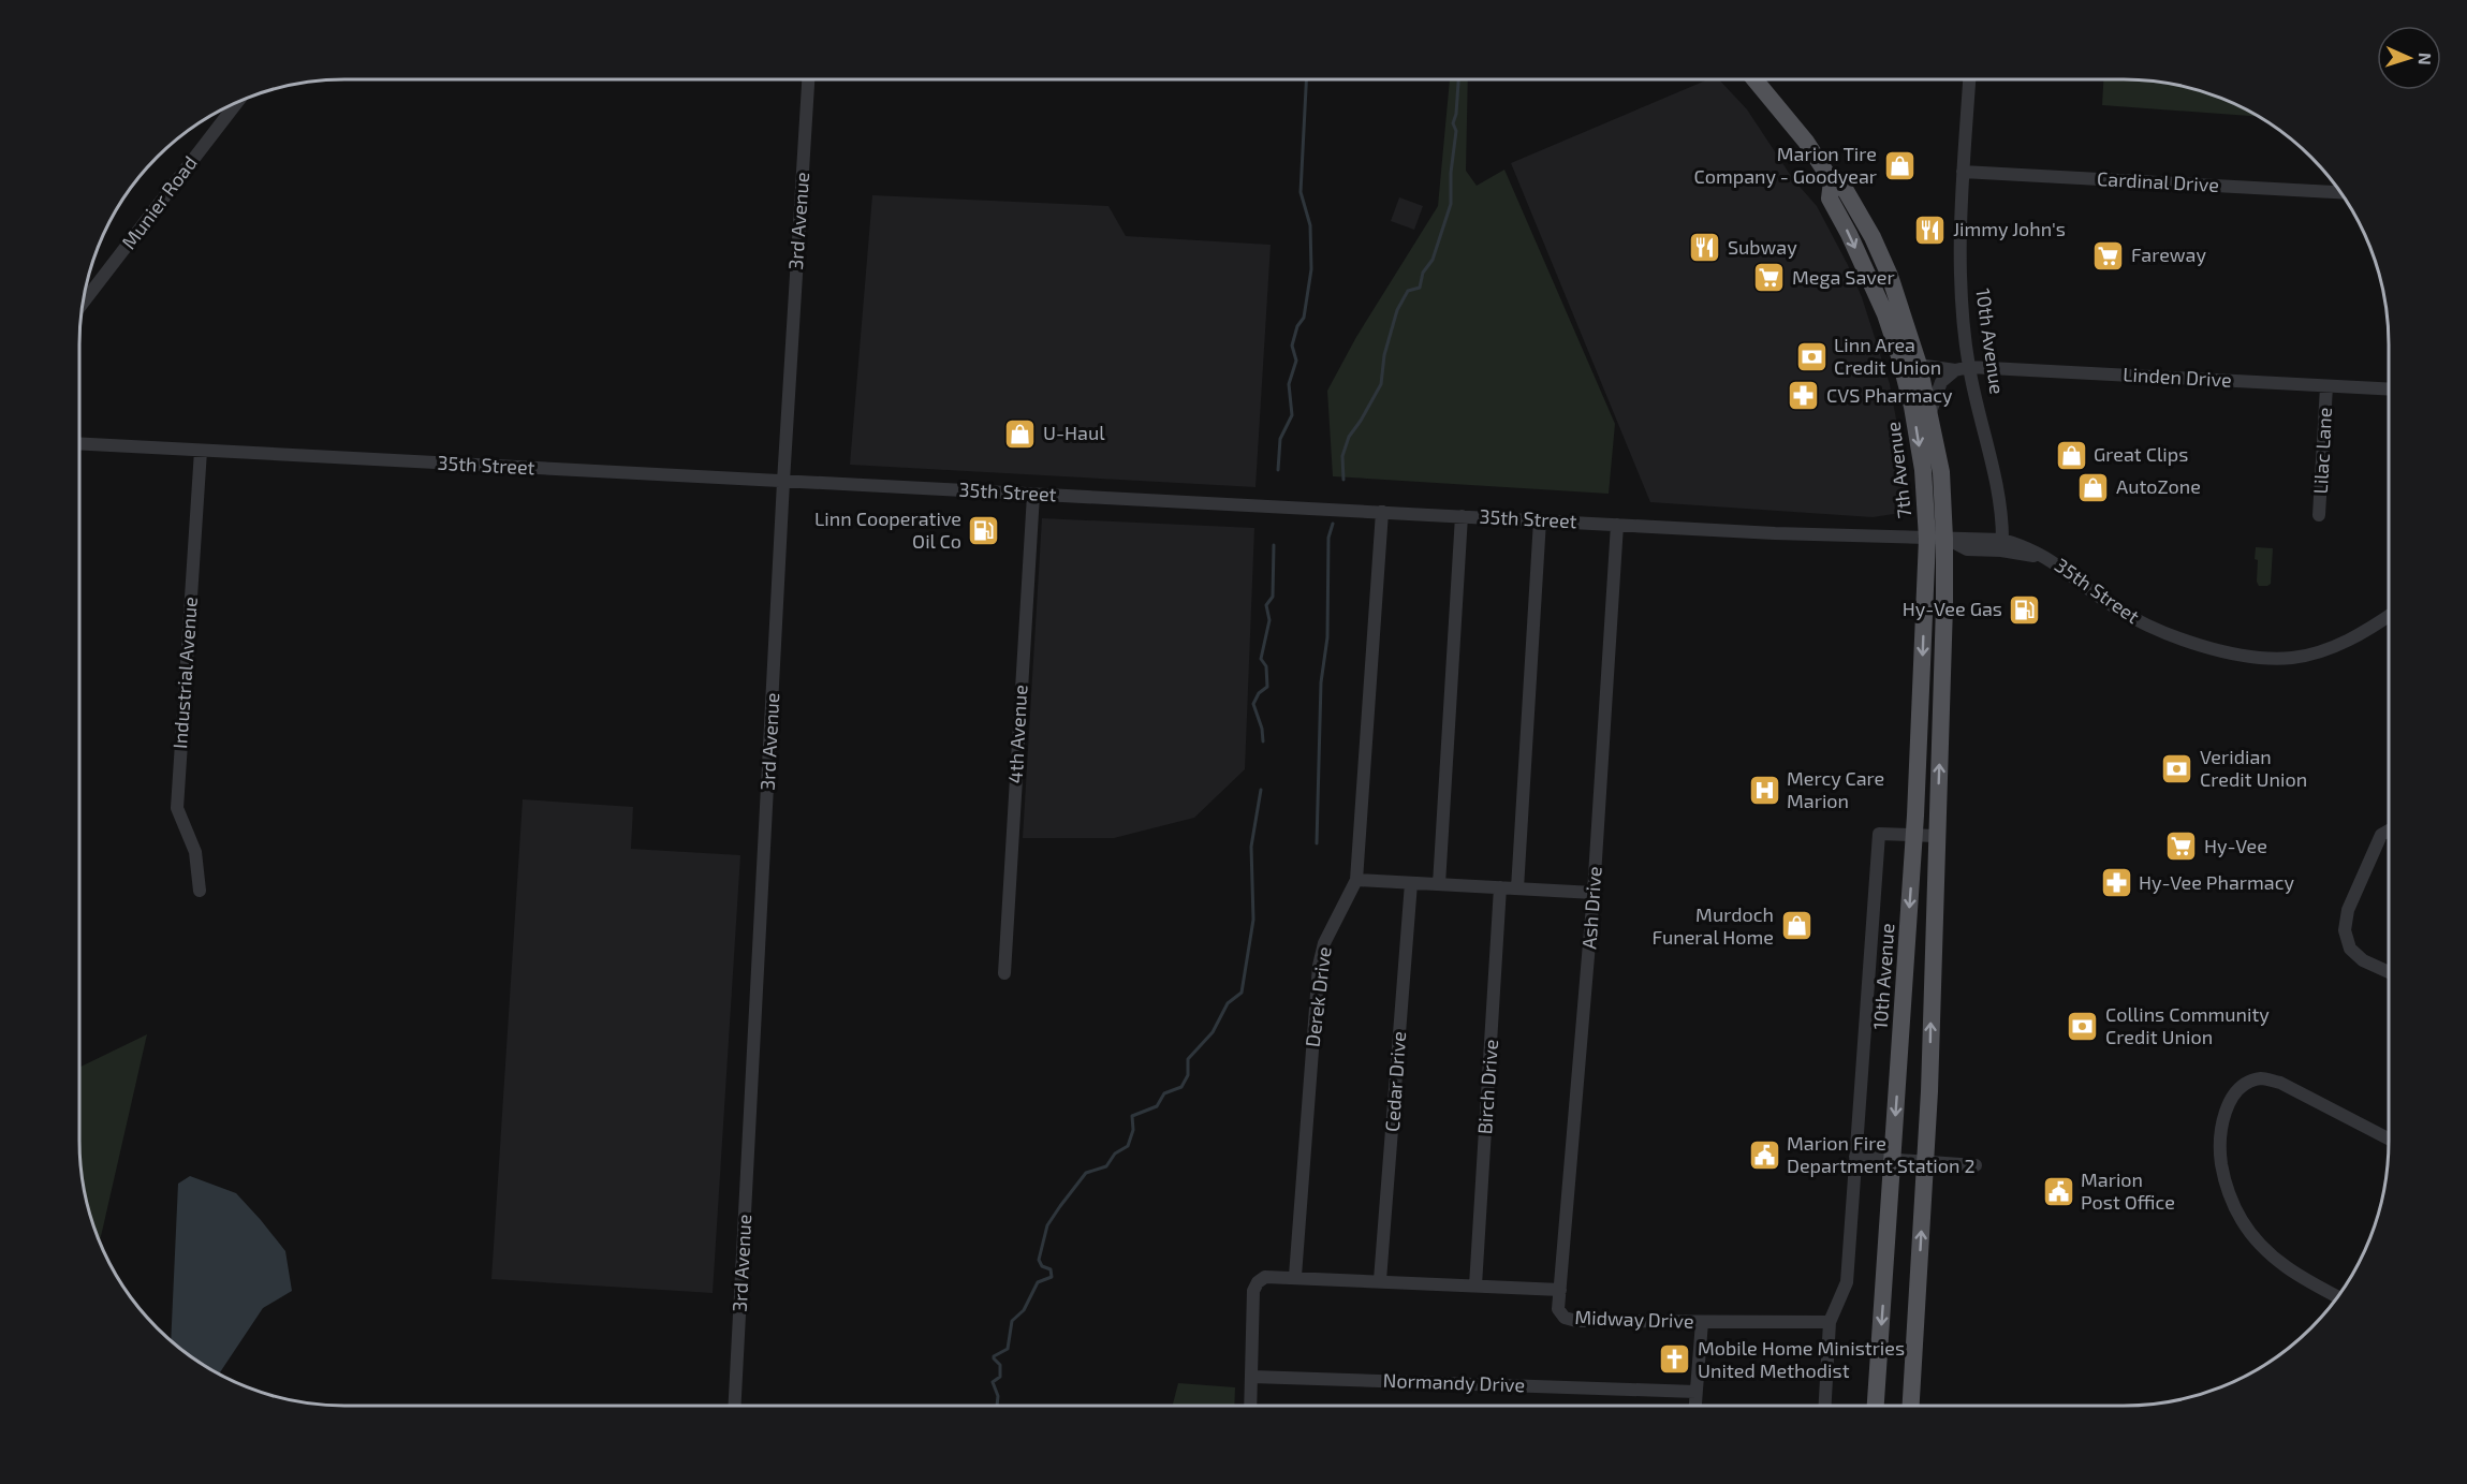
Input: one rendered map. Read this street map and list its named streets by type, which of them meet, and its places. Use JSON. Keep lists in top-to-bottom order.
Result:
{
  "streets": {
    "main road": ["10th Avenue", "7th Avenue"],
    "street": [
      "Cardinal Drive",
      "Munier Road",
      "3rd Avenue",
      "Linden Drive",
      "Lilac Lane",
      "35th Street",
      "Industrial Avenue",
      "4th Avenue",
      "Ash Drive",
      "Derek Drive",
      "Cedar Drive",
      "Birch Drive",
      "Midway Drive",
      "Normandy Drive"
    ]
  },
  "crossings": [
    ["Cardinal Drive", "10th Avenue"],
    ["3rd Avenue", "35th Street"],
    ["10th Avenue", "Linden Drive"],
    ["10th Avenue", "35th Street"],
    ["10th Avenue", "7th Avenue"],
    ["Linden Drive", "Lilac Lane"],
    ["Linden Drive", "7th Avenue"],
    ["35th Street", "7th Avenue"],
    ["35th Street", "Industrial Avenue"],
    ["35th Street", "4th Avenue"],
    ["35th Street", "Ash Drive"],
    ["35th Street", "Derek Drive"],
    ["Ash Drive", "Midway Drive"],
    ["Derek Drive", "Midway Drive"],
    ["Cedar Drive", "Midway Drive"],
    ["Birch Drive", "Midway Drive"]
  ],
  "places": {
    "shop": [
      "Marion Tire Company - Goodyear",
      "U-Haul",
      "Great Clips",
      "AutoZone",
      "Murdoch Funeral Home"
    ],
    "restaurant": ["Jimmy John's", "Subway"],
    "supermarket": ["Fareway", "Mega Saver", "Hy-Vee"],
    "bank": ["Linn Area Credit Union", "Veridian Credit Union", "Collins Community Credit Union"],
    "pharmacy": ["CVS Pharmacy", "Hy-Vee Pharmacy"],
    "fuel station": ["Linn Cooperative Oil Co", "Hy-Vee Gas"],
    "hospital": ["Mercy Care Marion"],
    "public building": ["Marion Fire Department Station 2", "Marion Post Office"],
    "church": ["Mobile Home Ministries United Methodist"]
  },
  "north": "right"
}
